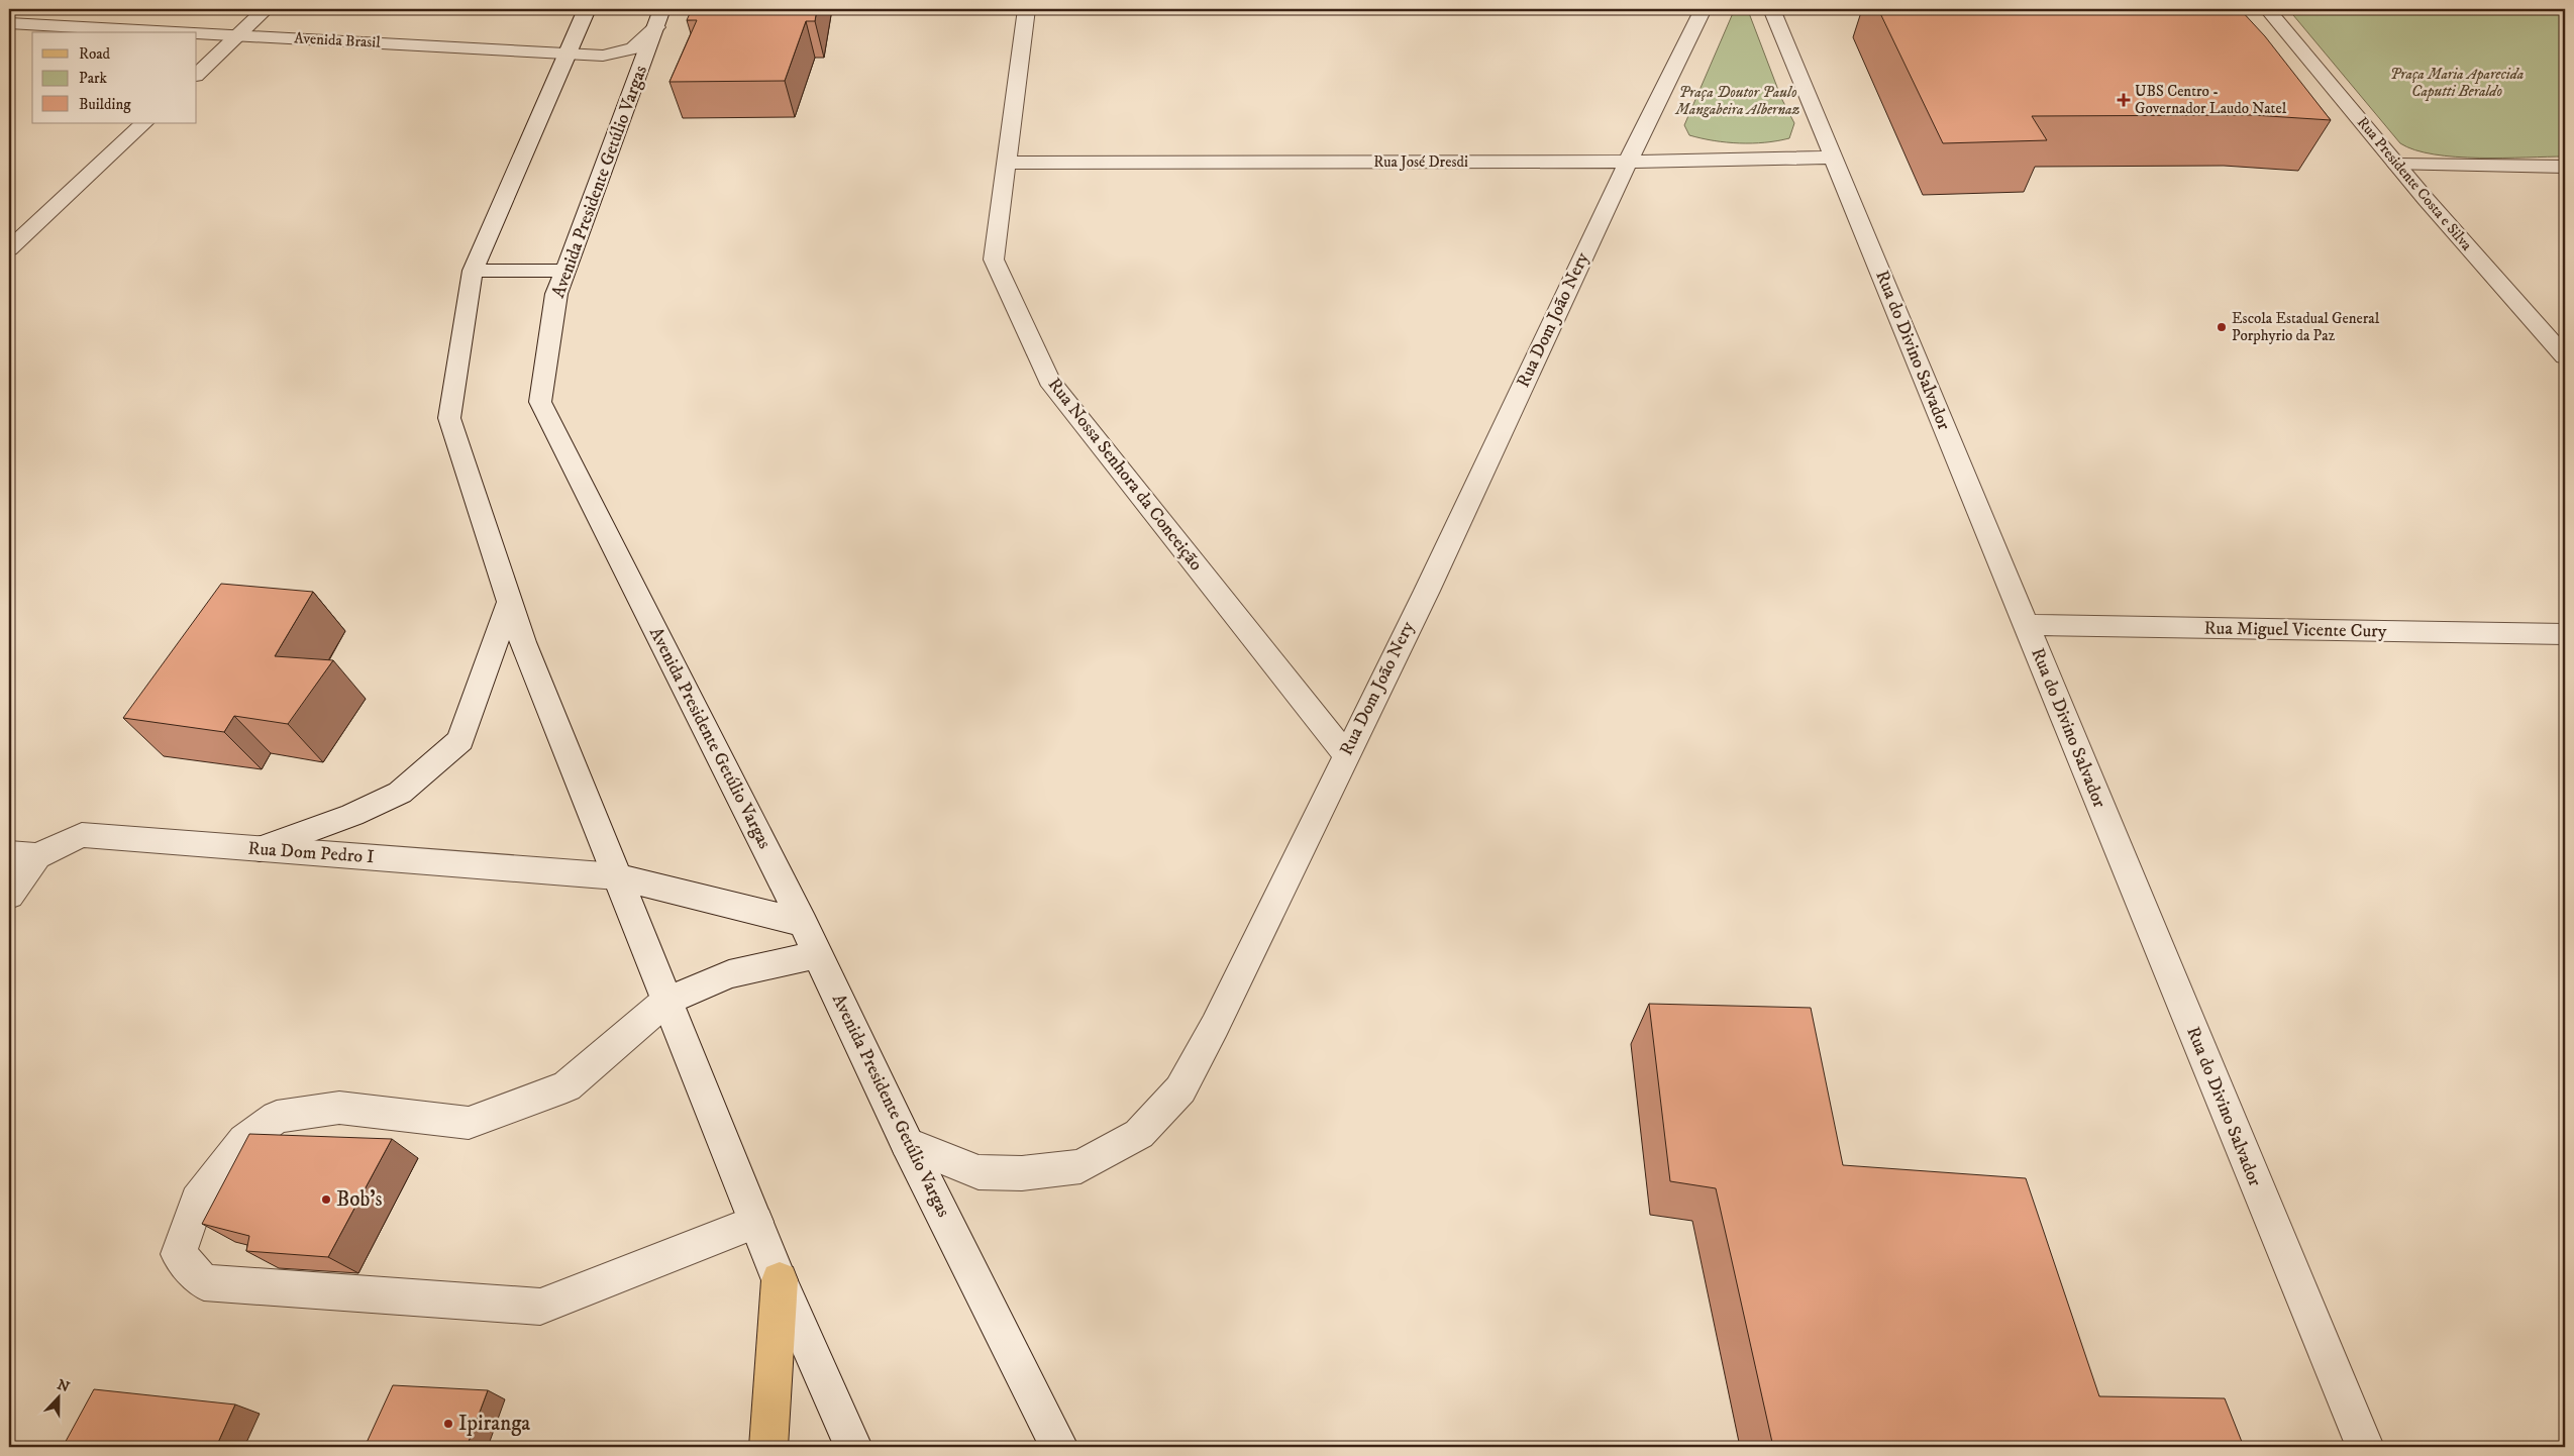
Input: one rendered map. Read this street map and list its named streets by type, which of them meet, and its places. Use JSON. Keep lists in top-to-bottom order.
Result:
{
  "streets": {
    "street": [
      "Avenida Brasil",
      "Rua José Dresdi",
      "Avenida Presidente Getúlio Vargas",
      "Rua Presidente Costa e Silva",
      "Rua Dom João Nery",
      "Rua do Divino Salvador",
      "Rua Nossa Senhora da Conceição",
      "Rua Miguel Vicente Cury",
      "Rua Dom Pedro I"
    ]
  },
  "crossings": [
    ["Avenida Brasil", "Avenida Presidente Getúlio Vargas"],
    ["Rua José Dresdi", "Rua Dom João Nery"],
    ["Rua José Dresdi", "Rua do Divino Salvador"],
    ["Rua José Dresdi", "Rua Nossa Senhora da Conceição"],
    ["Avenida Presidente Getúlio Vargas", "Rua Dom João Nery"],
    ["Avenida Presidente Getúlio Vargas", "Rua Dom Pedro I"],
    ["Rua Dom João Nery", "Rua Nossa Senhora da Conceição"],
    ["Rua do Divino Salvador", "Rua Miguel Vicente Cury"]
  ],
  "parks": ["Praça Maria Aparecida Caputti Beraldo", "Praça Doutor Paulo Mangabeira Albernaz"],
  "places": {
    "health": ["UBS Centro - Governador Laudo Natel"],
    "other": ["Escola Estadual General Porphyrio da Paz", "Bob's", "Ipiranga"]
  },
  "legend": ["Road", "Park", "Building"],
  "north": "top"
}
